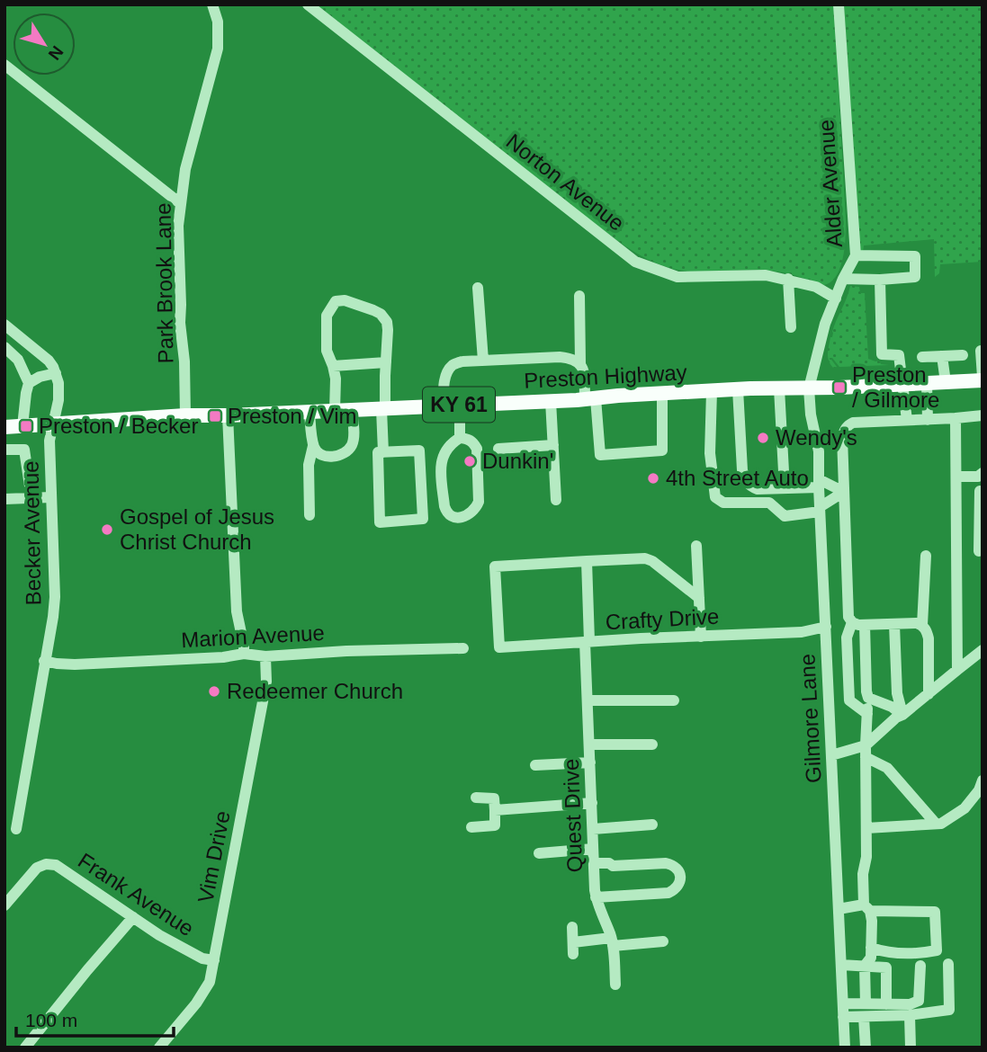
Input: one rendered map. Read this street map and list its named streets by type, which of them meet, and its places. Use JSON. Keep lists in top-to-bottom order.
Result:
{
  "streets": {
    "main road": ["Preston Highway", "KY 61"],
    "street": [
      "Norton Avenue",
      "Alder Avenue",
      "Park Brook Lane",
      "Becker Avenue",
      "Crafty Drive",
      "Marion Avenue",
      "Gilmore Lane",
      "Quest Drive",
      "Vim Drive",
      "Frank Avenue"
    ]
  },
  "crossings": [
    ["Norton Avenue", "Alder Avenue"],
    ["Alder Avenue", "Preston Highway"],
    ["Alder Avenue", "Gilmore Lane"],
    ["Park Brook Lane", "Preston Highway"],
    ["Preston Highway", "Becker Avenue"],
    ["Preston Highway", "Gilmore Lane"],
    ["Becker Avenue", "Marion Avenue"],
    ["Crafty Drive", "Gilmore Lane"],
    ["Crafty Drive", "Quest Drive"],
    ["Marion Avenue", "Vim Drive"],
    ["Vim Drive", "Frank Avenue"]
  ],
  "places": {
    "transit": ["Preston / Gilmore", "Preston / Vim", "Preston / Becker"],
    "other": [
      "Wendy's",
      "Dunkin'",
      "4th Street Auto",
      "Gospel of Jesus Christ Church",
      "Redeemer Church"
    ]
  },
  "scale_bar": "100 m",
  "north": "bottom right"
}
